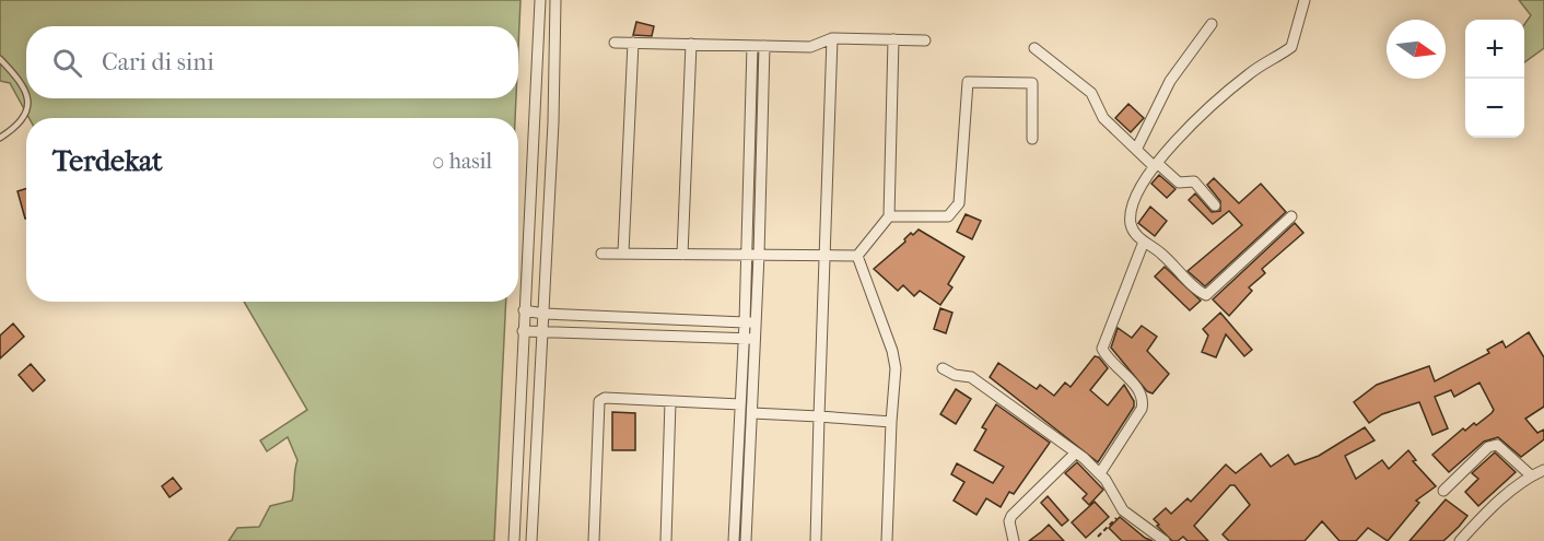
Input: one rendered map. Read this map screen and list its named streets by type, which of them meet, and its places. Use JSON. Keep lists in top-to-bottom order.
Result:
{
  "north": "right",
  "page": {
    "map_buttons": ["+", "−"],
    "search": "Cari di sini",
    "heading": ["Terdekat", "0 hasil"]
  }
}
